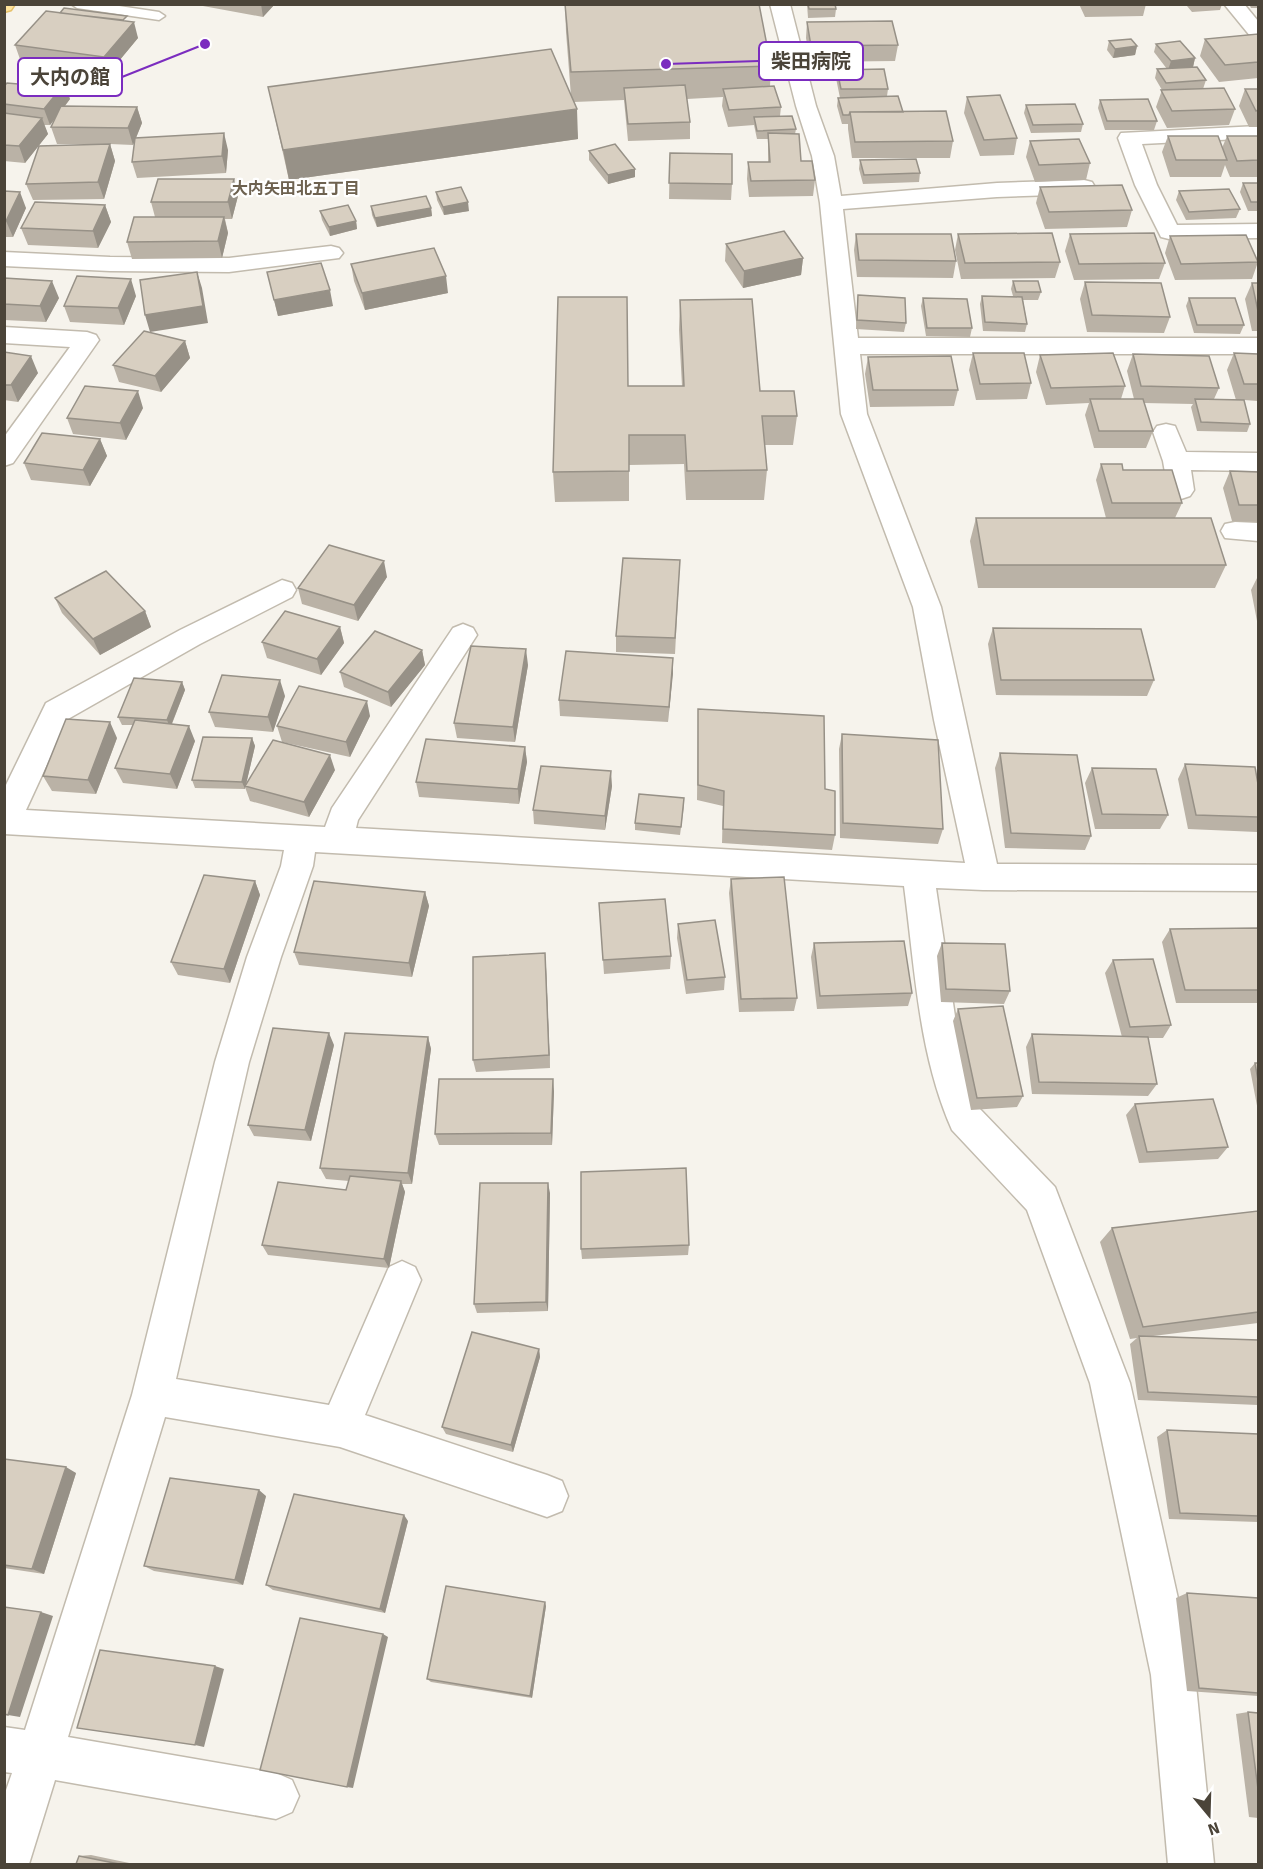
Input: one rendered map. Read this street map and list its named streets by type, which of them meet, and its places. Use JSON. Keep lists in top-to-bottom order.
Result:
{
  "districts": ["大内矢田北五丁目"],
  "places": ["大内の館", "柴田病院"],
  "north": "bottom"
}
